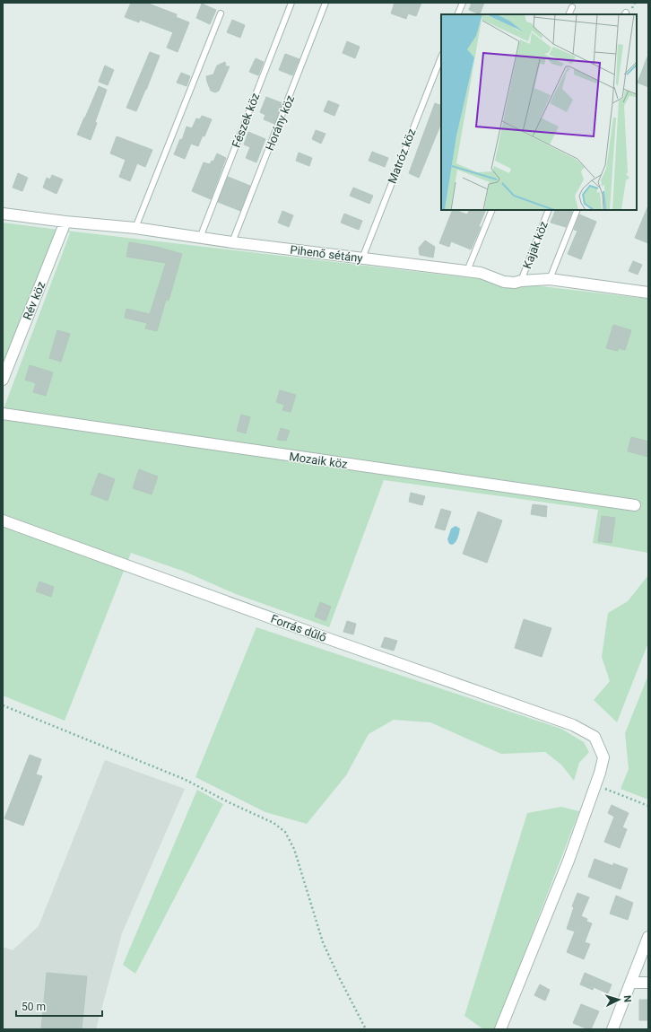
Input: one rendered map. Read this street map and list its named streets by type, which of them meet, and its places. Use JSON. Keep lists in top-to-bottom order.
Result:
{
  "streets": {
    "street": [
      "Pihenő sétány",
      "Rév köz",
      "Mozaik köz",
      "Forrás dűlő"
    ],
    "lane": [
      "Fészek köz",
      "Horány köz",
      "Matróz köz",
      "Kajak köz"
    ]
  },
  "crossings": [
    ["Fészek köz", "Pihenő sétány"],
    ["Horány köz", "Pihenő sétány"],
    ["Matróz köz", "Pihenő sétány"],
    ["Kajak köz", "Pihenő sétány"],
    ["Pihenő sétány", "Rév köz"]
  ],
  "scale_bar": "50 m",
  "north": "right"
}
